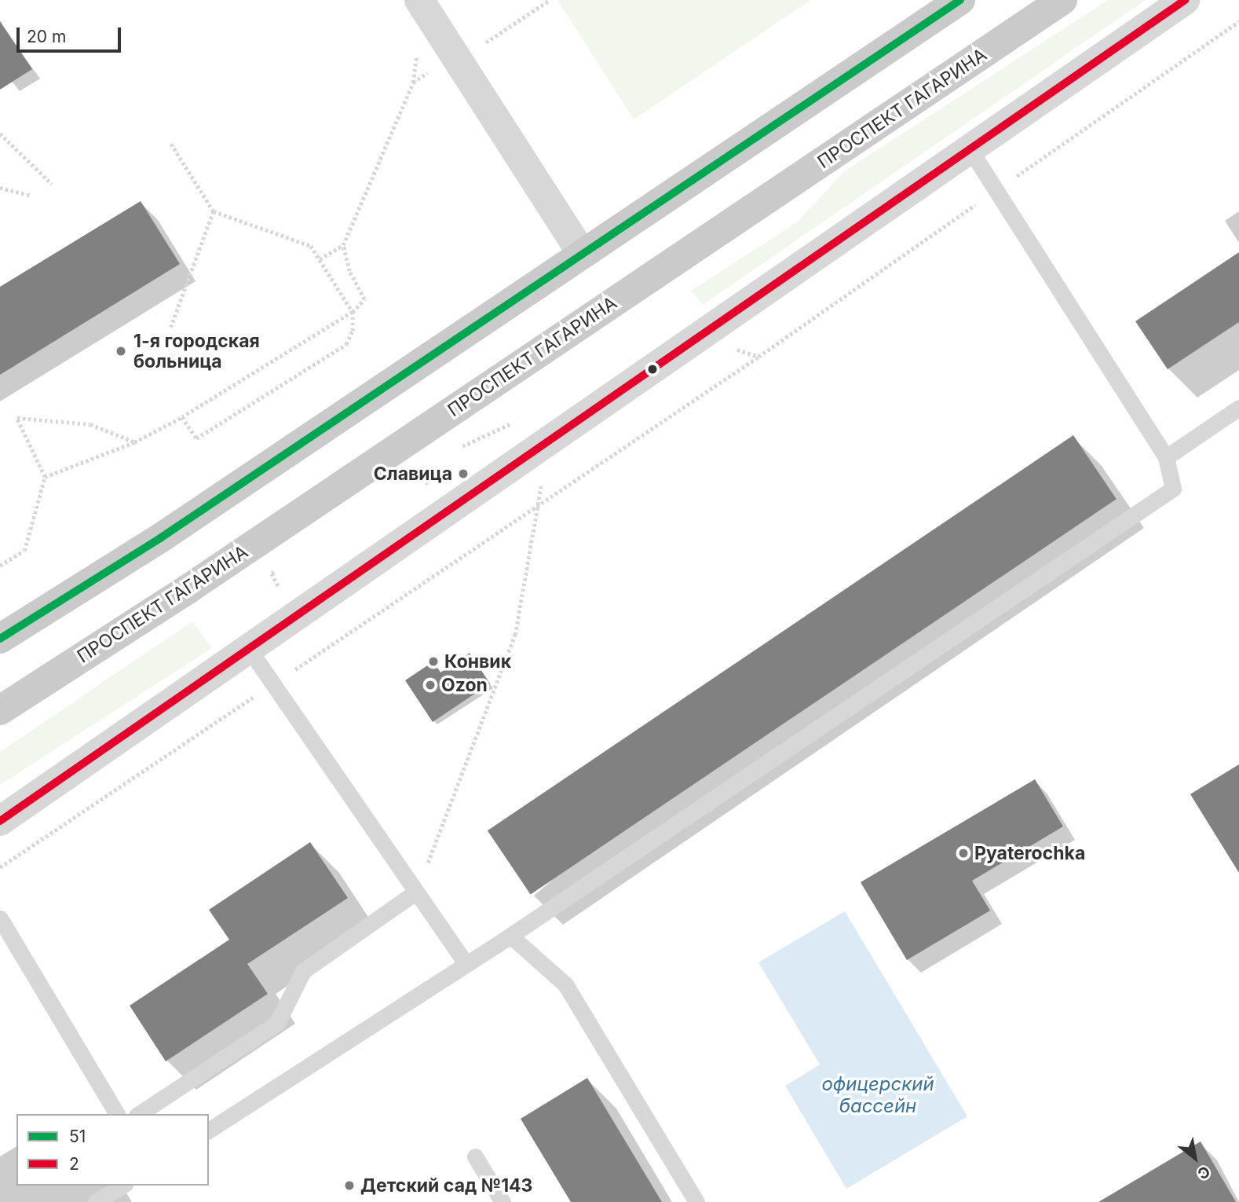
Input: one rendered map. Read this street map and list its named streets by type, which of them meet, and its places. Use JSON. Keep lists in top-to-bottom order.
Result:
{
  "streets": {
    "main road": ["ПРОСПЕКТ ГАГАРИНА"]
  },
  "water": ["офицерский бассейн"],
  "places": [
    "1-я городская больница",
    "Славица",
    "Конвик",
    "Ozon",
    "Pyaterochka",
    "Детский сад №143"
  ],
  "lines": ["transit line 51", "transit line 2"],
  "legend": ["51", "2"],
  "scale_bar": "20 m",
  "north": "bottom right"
}
